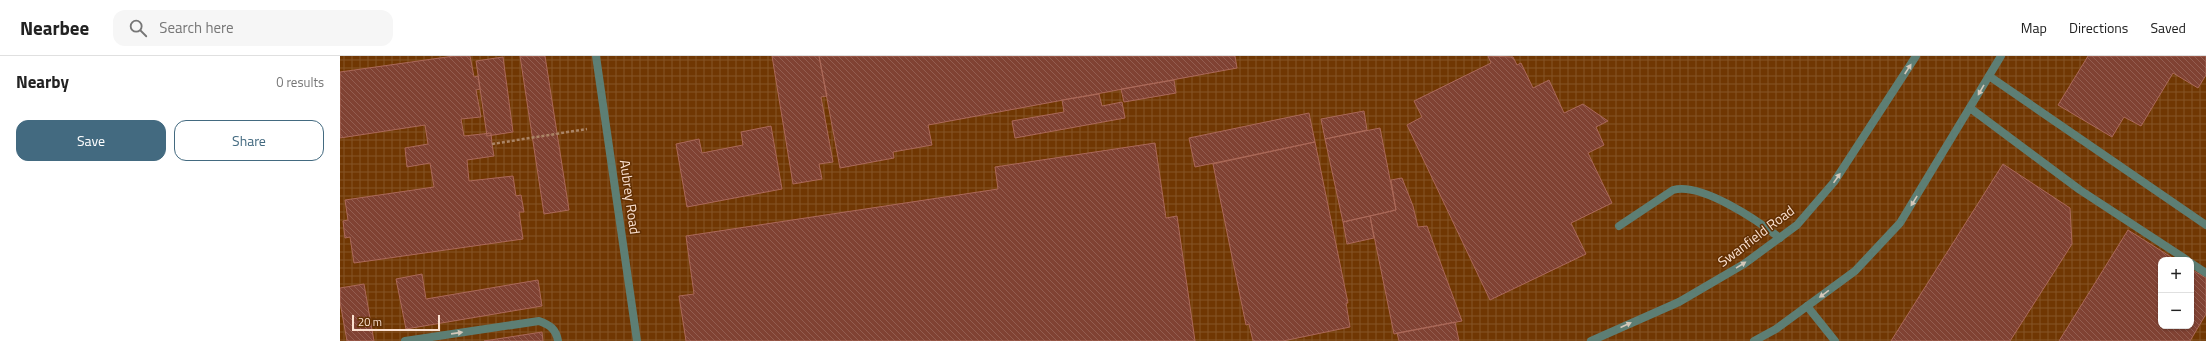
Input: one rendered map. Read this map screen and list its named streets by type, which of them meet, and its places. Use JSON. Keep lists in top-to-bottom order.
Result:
{
  "streets": {
    "street": ["Aubrey Road", "Swanfield Road"]
  },
  "one_way": ["Swanfield Road"],
  "scale_bar": "20 m",
  "page": {
    "header": "Nearbee",
    "search": "Search here",
    "nav": ["Map", "Directions", "Saved"],
    "heading": ["Nearby", "0 results"],
    "buttons": ["Save", "Share"],
    "map_buttons": ["+", "−"],
    "scale": "20 m"
  }
}
